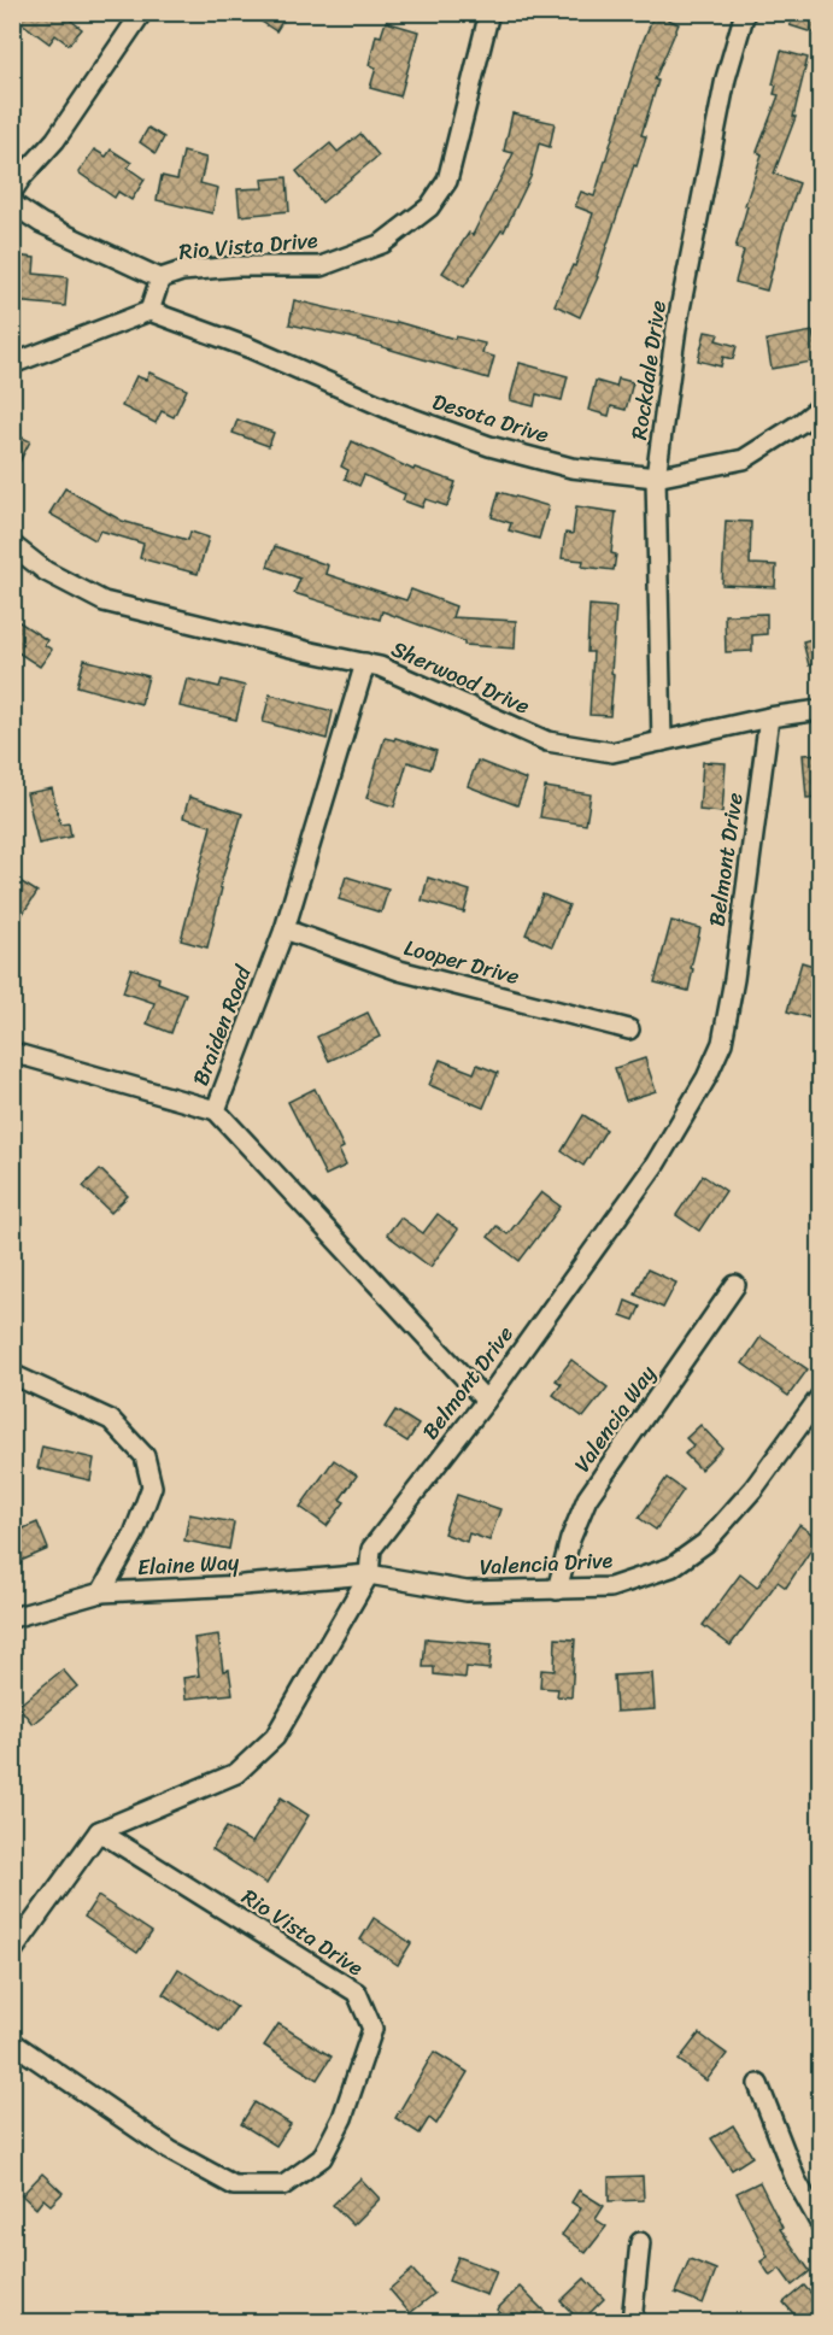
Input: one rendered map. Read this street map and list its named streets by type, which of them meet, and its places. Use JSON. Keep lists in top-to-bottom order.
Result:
{
  "streets": {
    "street": [
      "Rio Vista Drive",
      "Rockdale Drive",
      "Desota Drive",
      "Sherwood Drive",
      "Belmont Drive",
      "Looper Drive",
      "Braiden Road",
      "Valencia Way",
      "Valencia Drive",
      "Elaine Way"
    ]
  },
  "crossings": [
    ["Rio Vista Drive", "Desota Drive"],
    ["Rio Vista Drive", "Belmont Drive"],
    ["Rockdale Drive", "Desota Drive"],
    ["Rockdale Drive", "Sherwood Drive"],
    ["Sherwood Drive", "Belmont Drive"],
    ["Sherwood Drive", "Braiden Road"],
    ["Belmont Drive", "Braiden Road"],
    ["Belmont Drive", "Valencia Drive"],
    ["Belmont Drive", "Elaine Way"],
    ["Looper Drive", "Braiden Road"],
    ["Valencia Way", "Valencia Drive"],
    ["Valencia Drive", "Elaine Way"]
  ]
}
